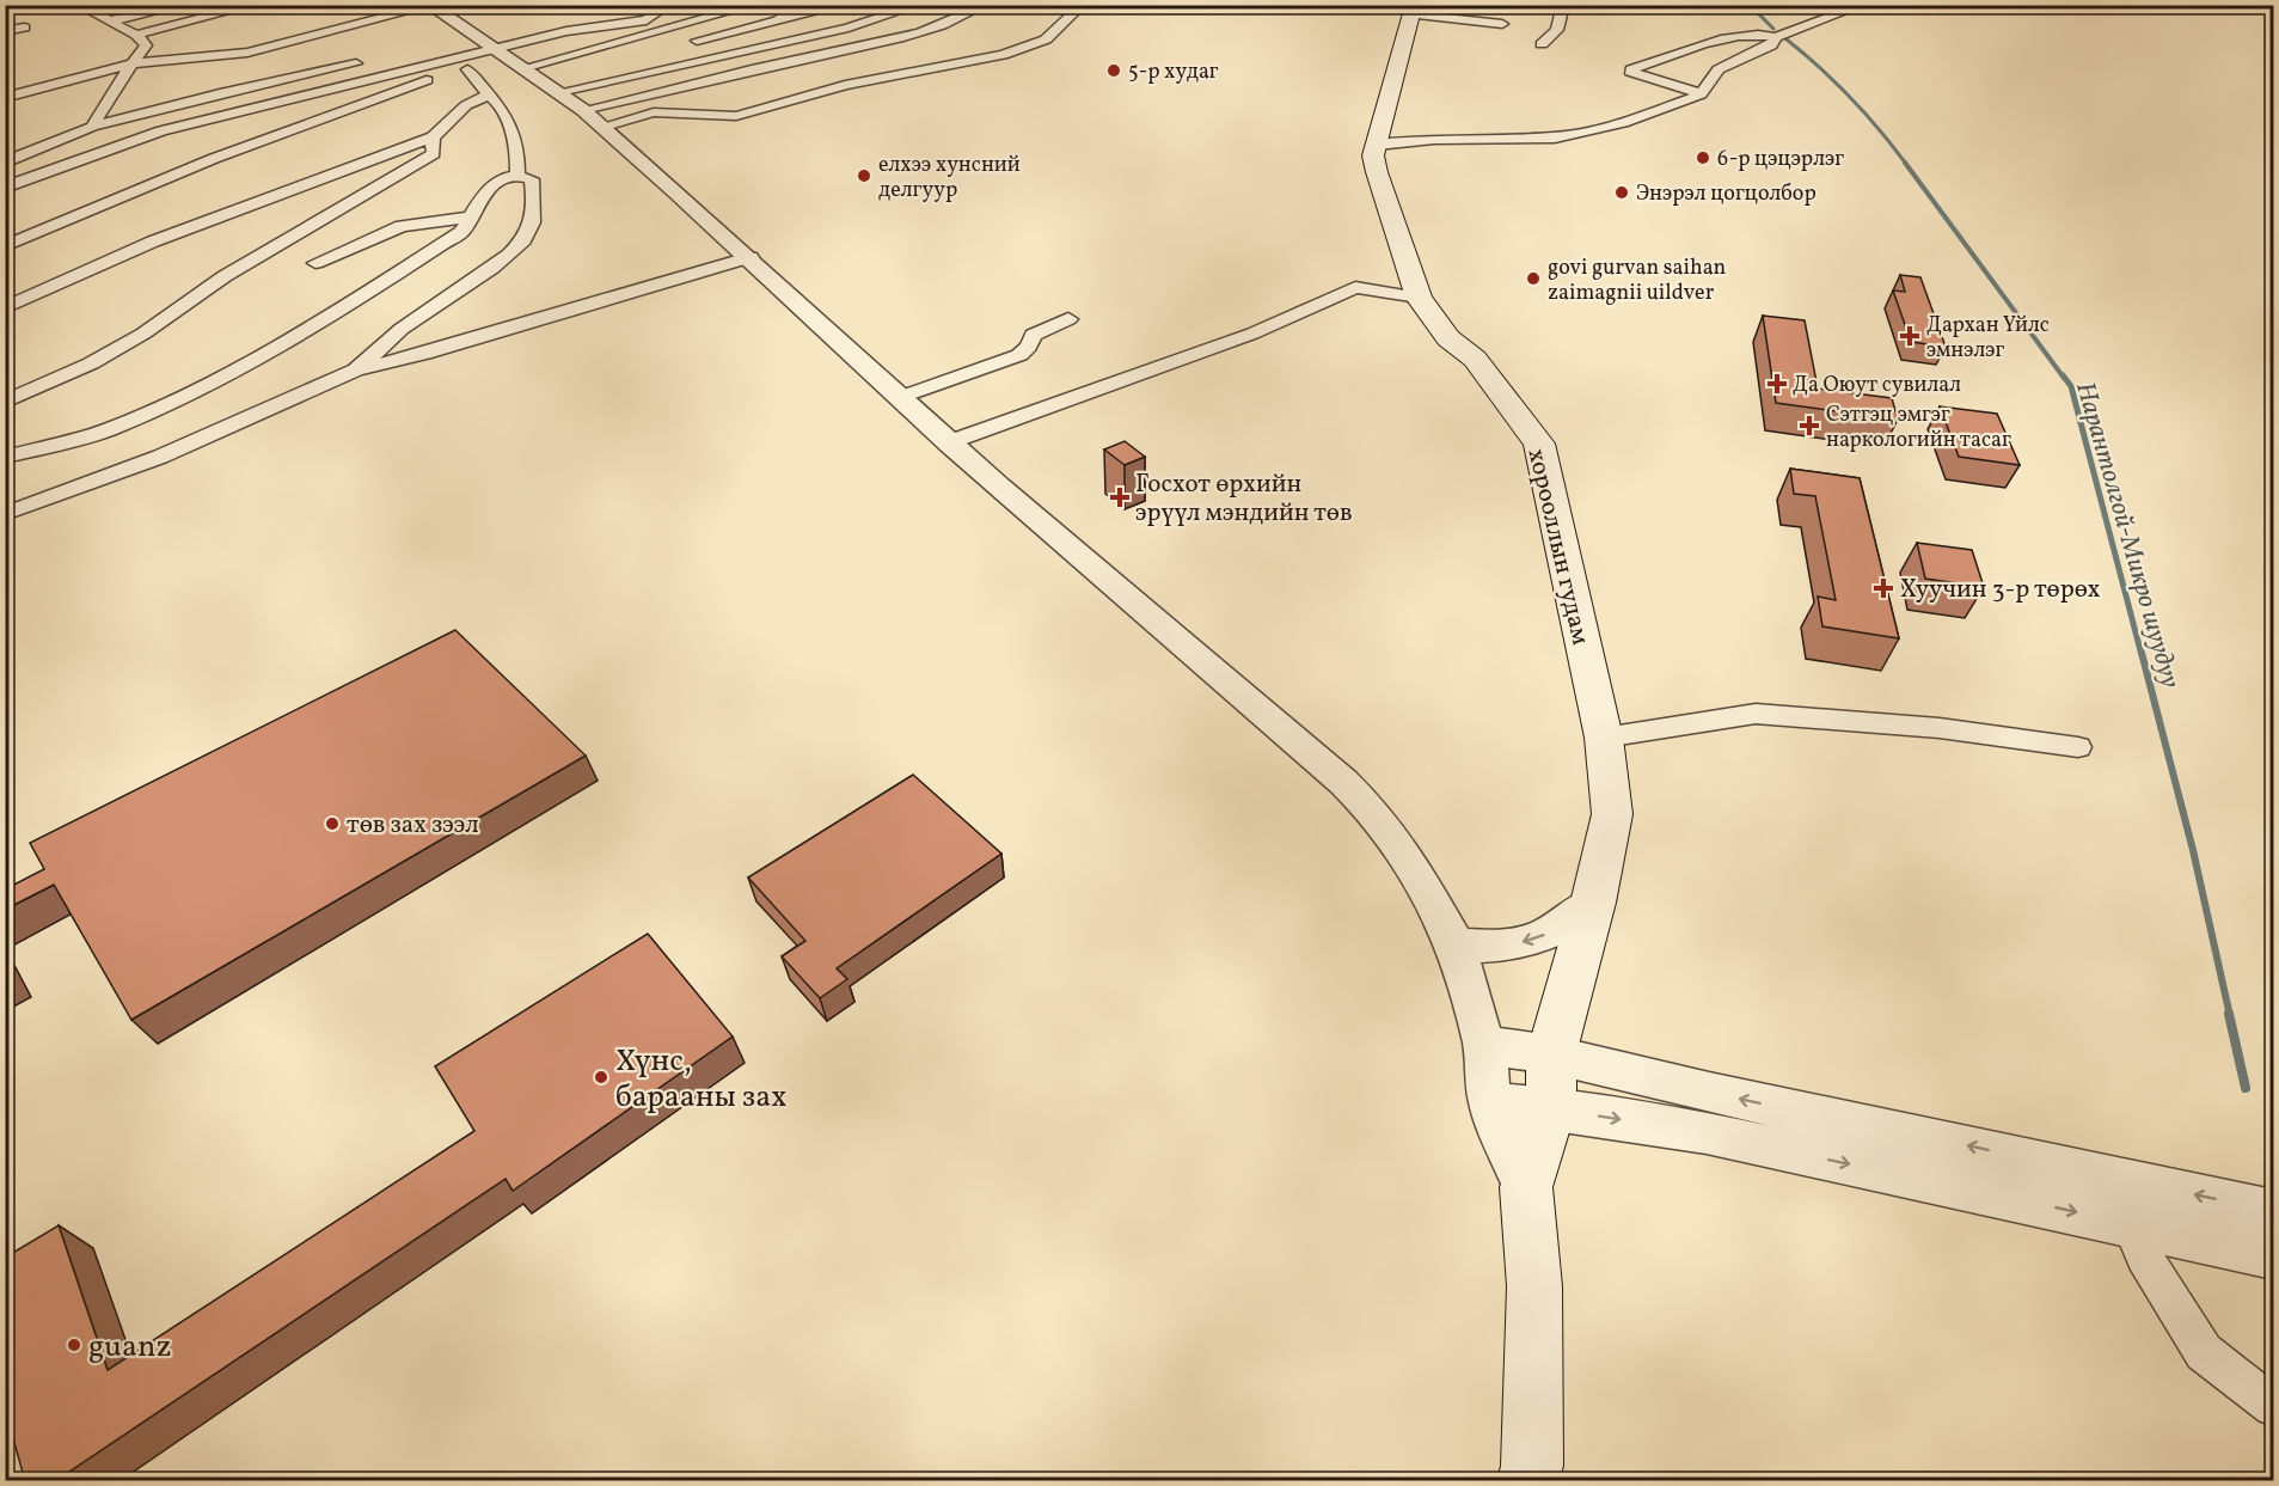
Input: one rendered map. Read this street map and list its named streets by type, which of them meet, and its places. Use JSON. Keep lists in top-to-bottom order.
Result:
{
  "streets": {
    "main road": ["хорооллын гудам"]
  },
  "water": ["Нарантолгой-Микро шуудуу"],
  "places": {
    "other": [
      "5-р худаг",
      "6-р цэцэрлэг",
      "елхээ хунсний делгуур",
      "Энэрэл цогцолбор",
      "govi gurvan saihan zaimagnii uildver",
      "төв зах зээл",
      "Хүнс, барааны зах",
      "guanz"
    ],
    "health": [
      "Дархан Үйлс эмнэлэг",
      "Да Оюут сувилал",
      "Сэтгэц эмгэг наркологийн тасаг",
      "Госхот өрхийн эрүүл мэндийн төв",
      "Хуучин 3-р төрөх"
    ]
  }
}
